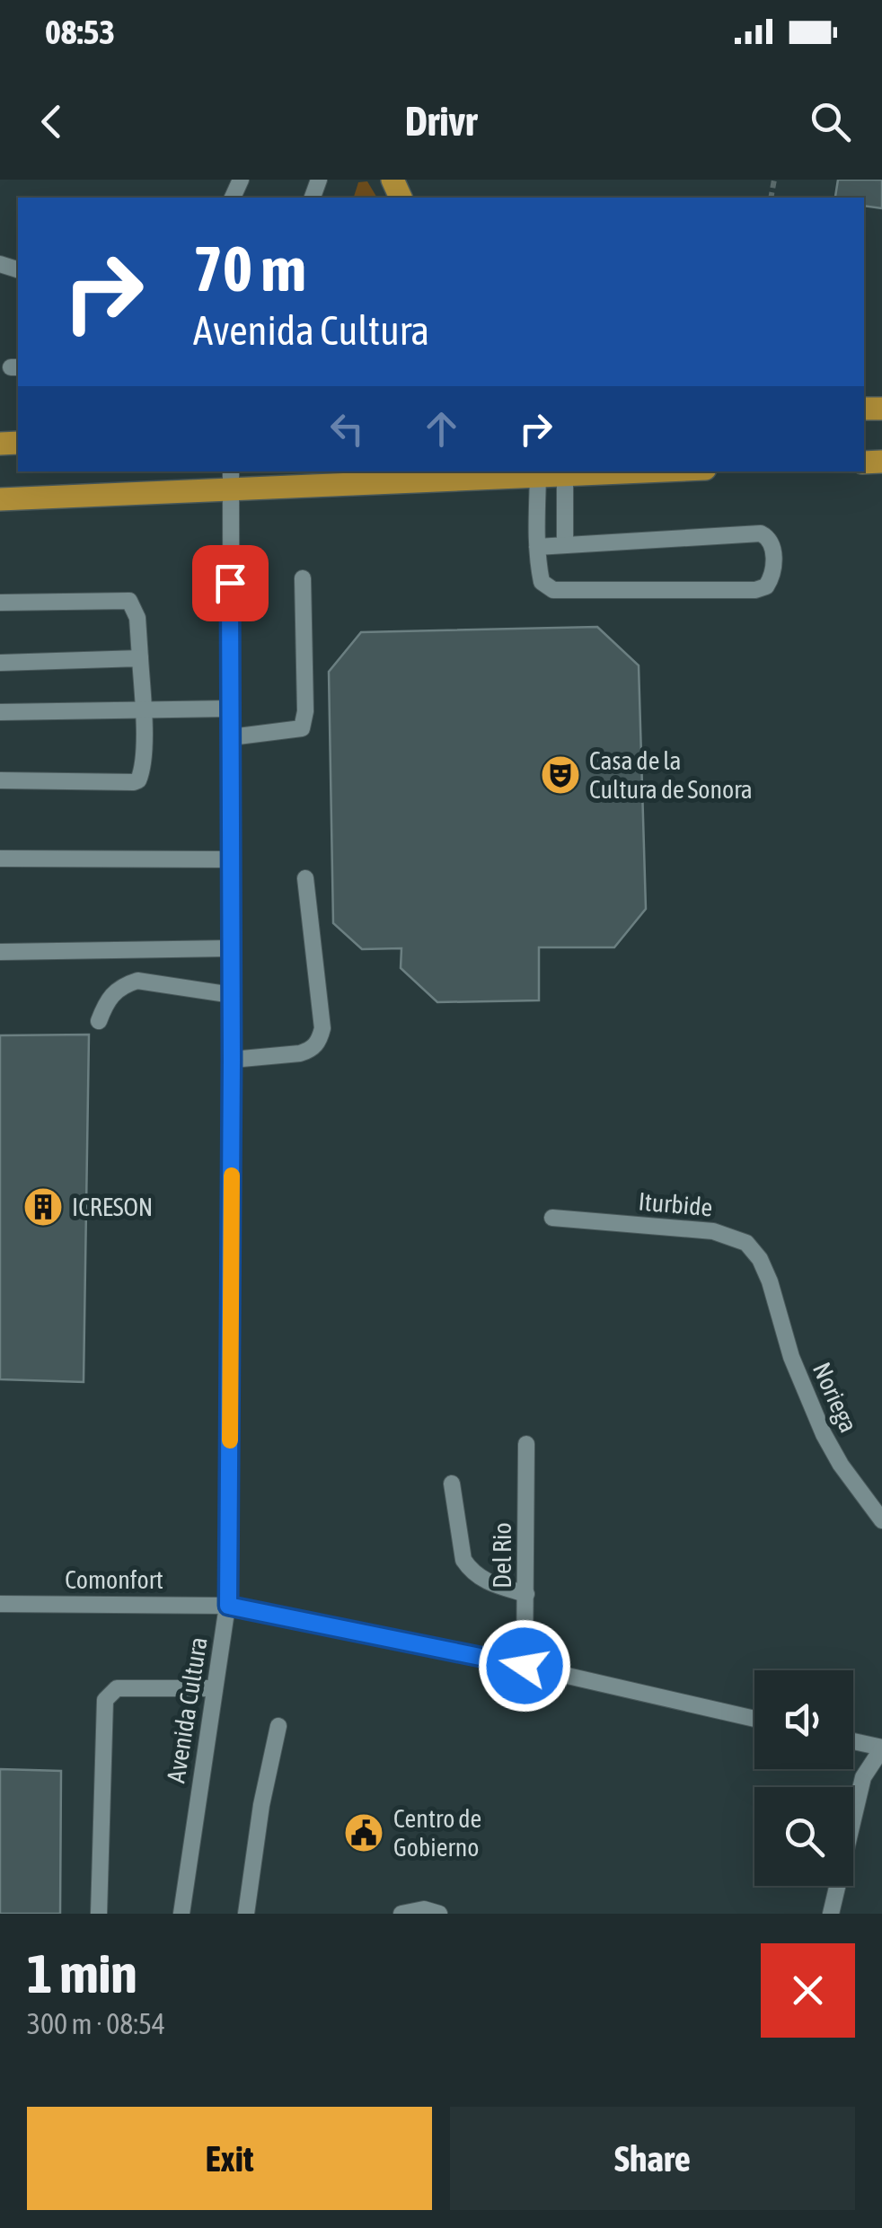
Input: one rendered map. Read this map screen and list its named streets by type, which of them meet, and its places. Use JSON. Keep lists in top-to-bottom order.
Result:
{
  "streets": {
    "street": [
      "Iturbide",
      "Noriega",
      "Del Rio",
      "Comonfort",
      "Avenida Cultura"
    ]
  },
  "crossings": [
    ["Iturbide", "Noriega"],
    ["Del Rio", "Comonfort"],
    ["Comonfort", "Avenida Cultura"]
  ],
  "places": {
    "theatre": ["Casa de la Cultura de Sonora"],
    "building": ["ICRESON"],
    "public building": ["Centro de Gobierno"]
  },
  "page": {
    "status": "08:53",
    "header": "Drivr",
    "turn": ["70 m", "Avenida Cultura"],
    "heading": ["1 min", "300 m · 08:54"],
    "buttons": ["Exit", "Share"]
  }
}
